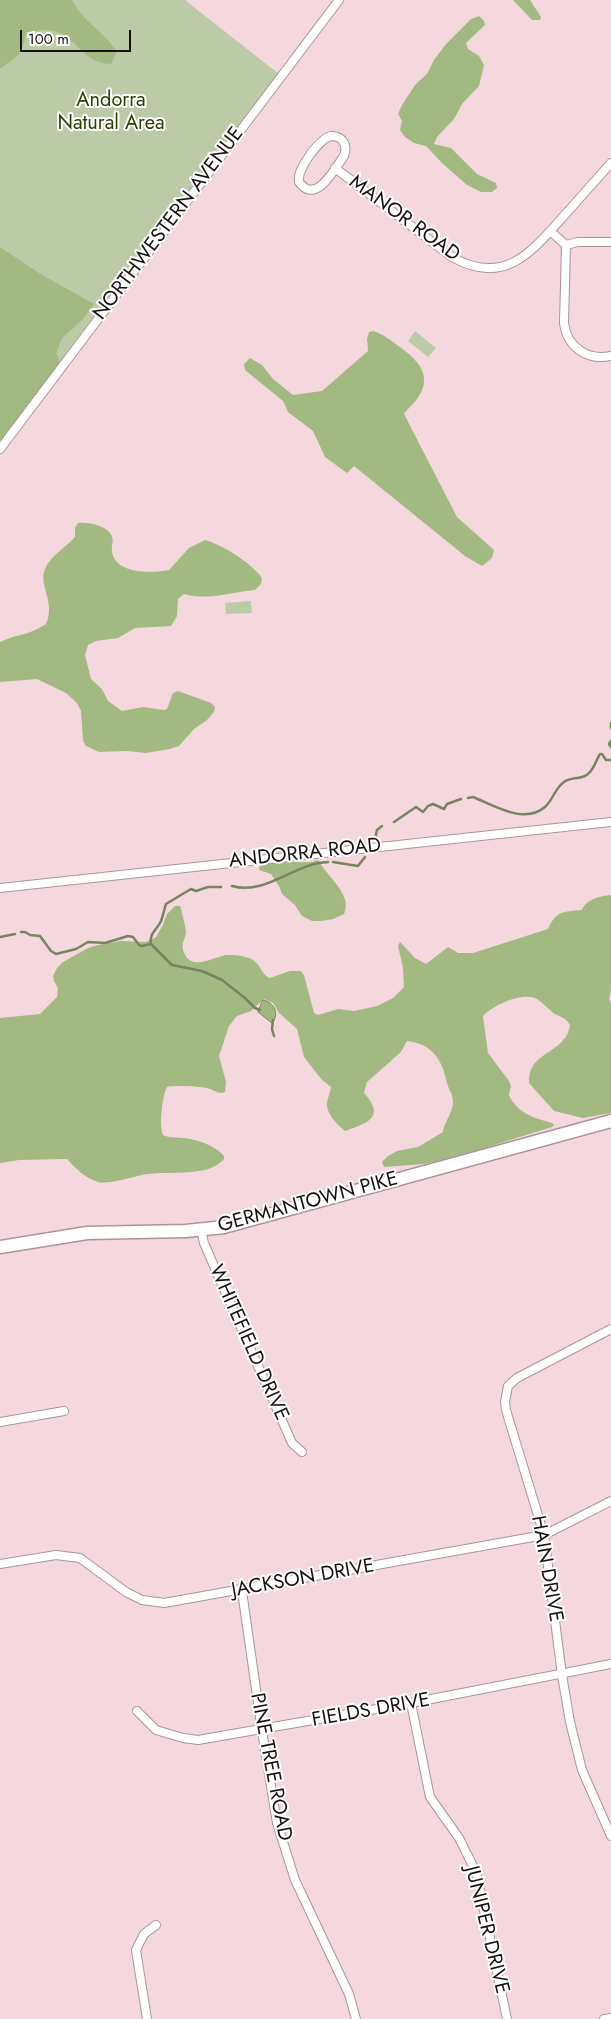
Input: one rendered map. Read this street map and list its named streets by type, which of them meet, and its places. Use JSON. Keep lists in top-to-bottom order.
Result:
{
  "streets": {
    "main road": ["GERMANTOWN PIKE"],
    "street": [
      "MANOR ROAD",
      "NORTHWESTERN AVENUE",
      "ANDORRA ROAD",
      "WHITEFIELD DRIVE",
      "HAIN DRIVE",
      "JACKSON DRIVE",
      "FIELDS DRIVE",
      "PINE TREE ROAD",
      "JUNIPER DRIVE"
    ]
  },
  "crossings": [
    ["GERMANTOWN PIKE", "WHITEFIELD DRIVE"],
    ["HAIN DRIVE", "JACKSON DRIVE"],
    ["HAIN DRIVE", "FIELDS DRIVE"],
    ["JACKSON DRIVE", "PINE TREE ROAD"],
    ["FIELDS DRIVE", "PINE TREE ROAD"],
    ["FIELDS DRIVE", "JUNIPER DRIVE"]
  ],
  "parks": ["Andorra Natural Area"],
  "scale_bar": "100 m"
}
